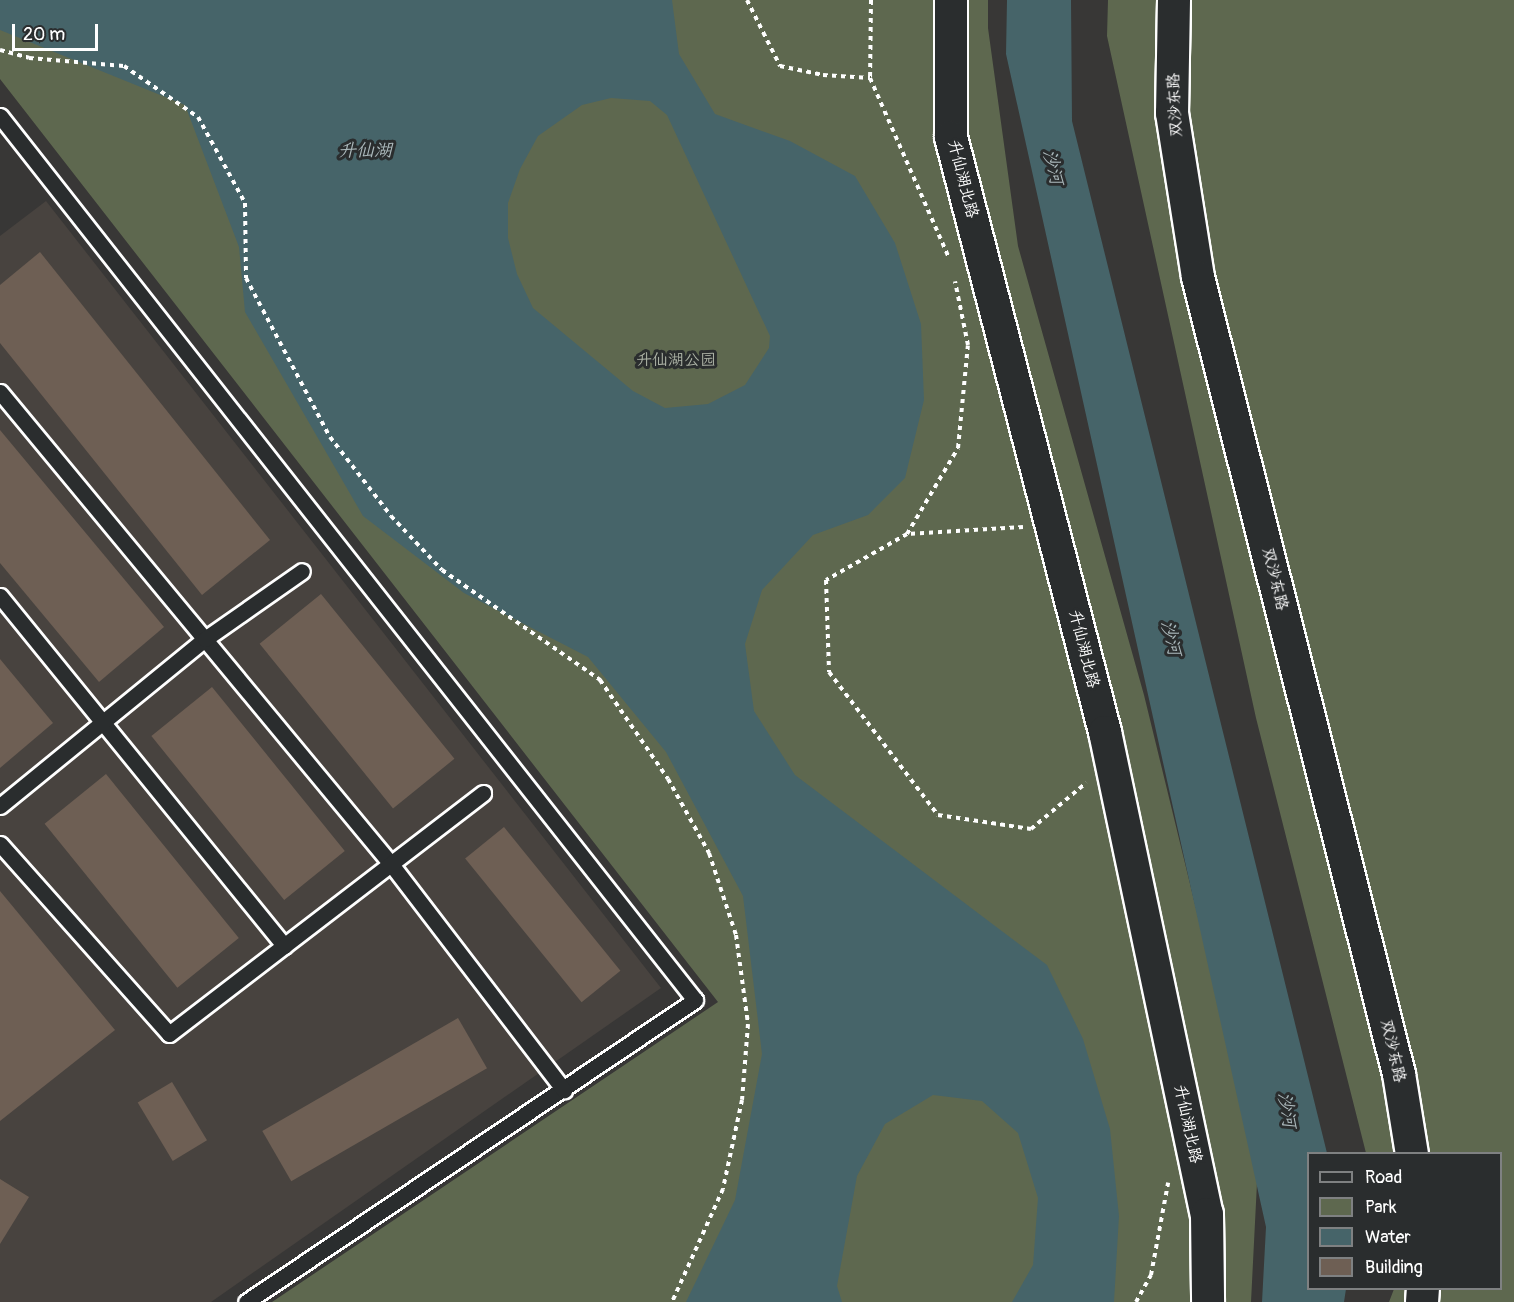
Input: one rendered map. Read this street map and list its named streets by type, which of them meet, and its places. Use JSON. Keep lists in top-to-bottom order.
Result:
{
  "streets": {
    "street": ["双沙东路", "升仙湖北路"]
  },
  "water": ["升仙湖", "沙河"],
  "parks": ["升仙湖公园"],
  "legend": [
    "Road",
    "Park",
    "Water",
    "Building"
  ],
  "scale_bar": "20 m"
}
